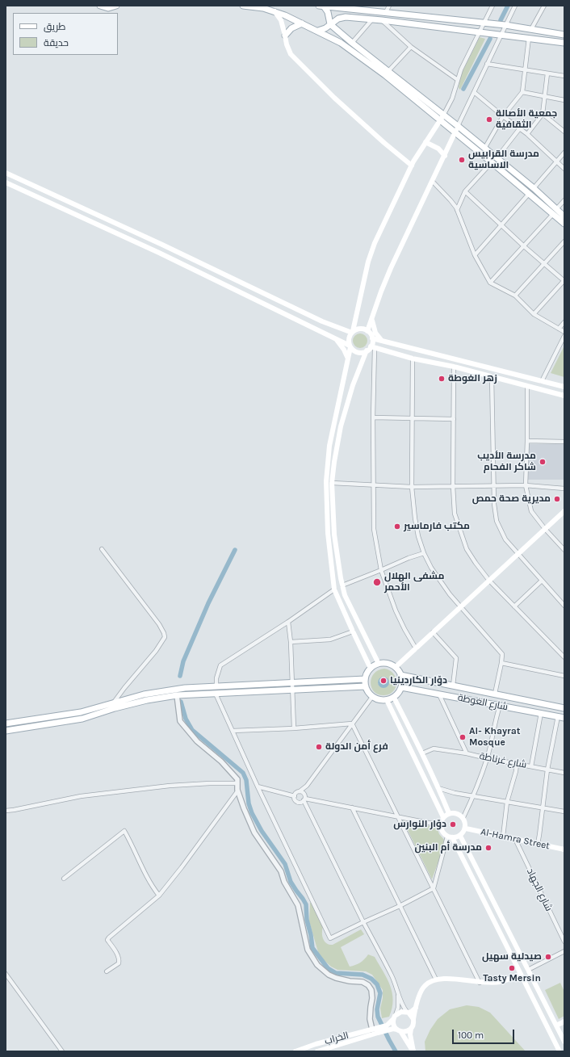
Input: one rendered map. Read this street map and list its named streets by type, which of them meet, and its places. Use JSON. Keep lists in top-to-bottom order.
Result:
{
  "streets": {
    "main road": ["شارع الغوطة", "Al-Hamra Street", "الخراب"],
    "street": ["شارع غرناطة", "شارع الجهاد"]
  },
  "crossings": [
    ["Al-Hamra Street", "شارع الجهاد"]
  ],
  "places": [
    "جمعية الأصالة الثقافية",
    "مدرسة القرابيس الاساسية",
    "زهر الغوطة",
    "مدرسة الأديب شاكر الفحام",
    "مديرية صحة حمص",
    "مكتب فارماسير",
    "مشفى الهلال الأحمر",
    "دوّار الكاردينيا",
    "Al- Khayrat Mosque",
    "فرع أمن الدولة",
    "دوّار النوارس",
    "مدرسة أم البنين",
    "صيدلية سهيل",
    "Tasty Mersin"
  ],
  "legend": ["طريق", "حديقة"],
  "scale_bar": "100 m"
}
